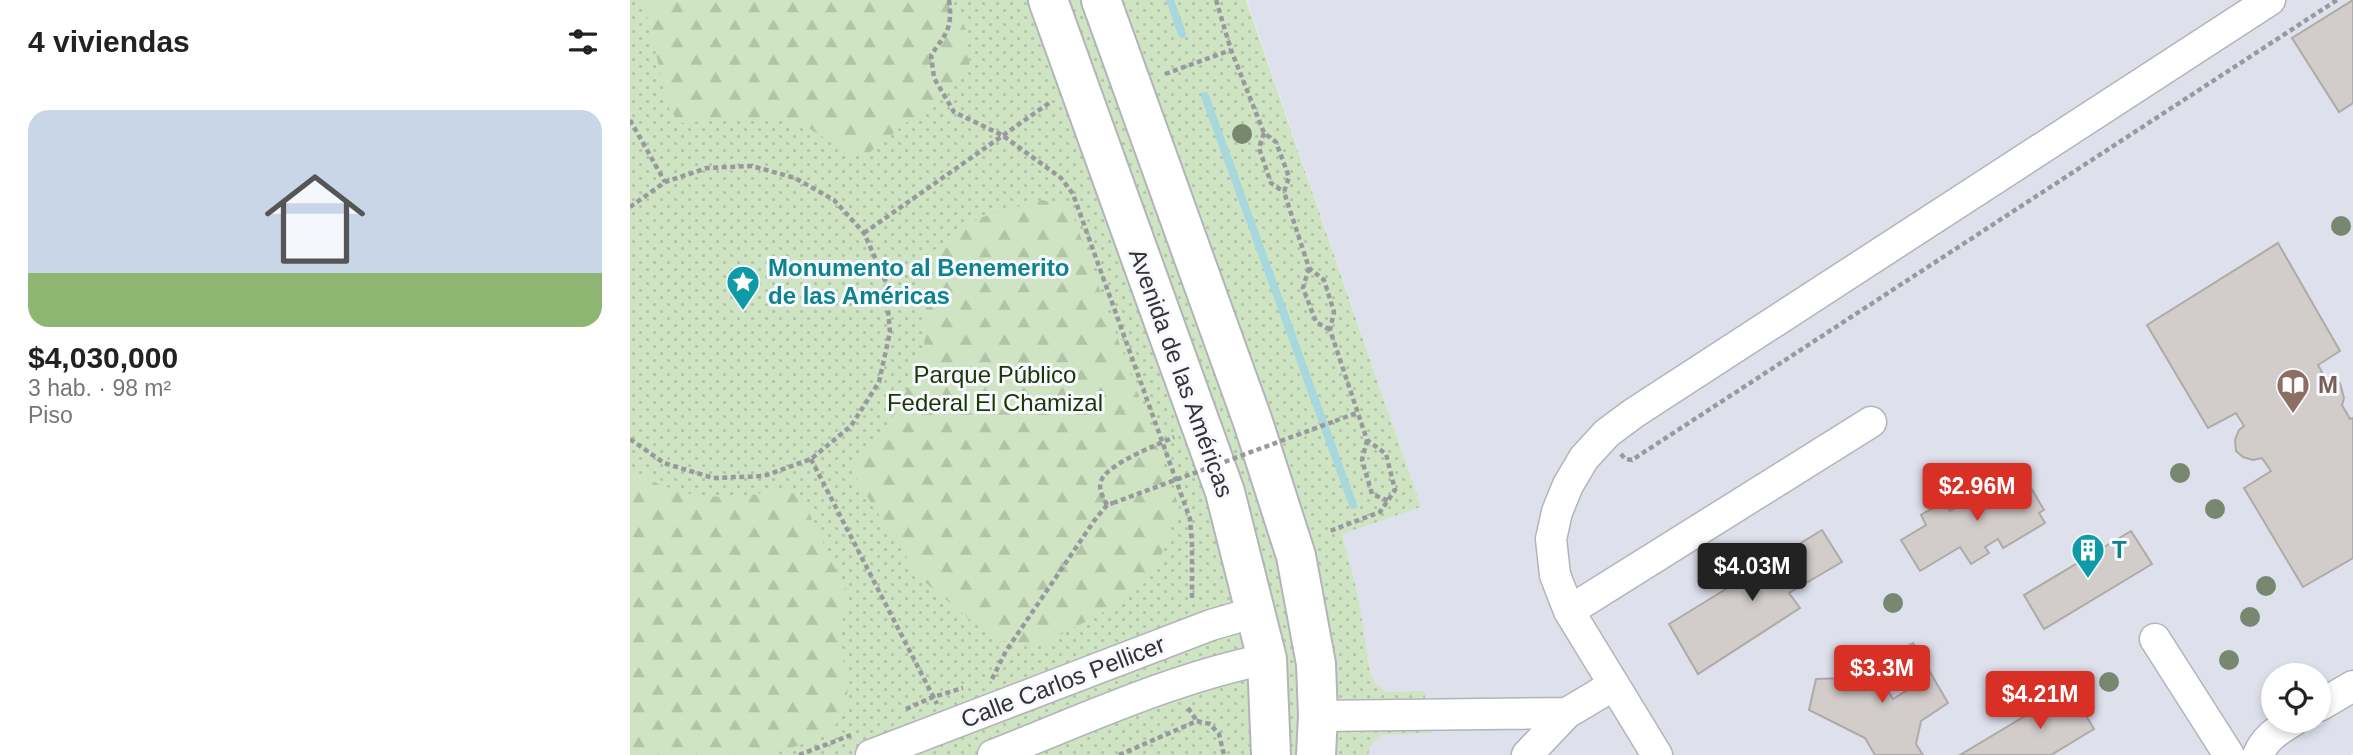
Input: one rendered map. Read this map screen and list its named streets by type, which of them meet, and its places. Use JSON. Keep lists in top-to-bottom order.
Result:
{
  "streets": {
    "highway": ["Avenida de las Américas"],
    "street": ["Calle Carlos Pellicer"]
  },
  "crossings": [
    ["Avenida de las Américas", "Calle Carlos Pellicer"]
  ],
  "parks": ["Parque Público Federal El Chamizal"],
  "places": {
    "place": ["Monumento al Benemerito de las Américas"],
    "library": ["M"],
    "building": ["T"]
  },
  "page": {
    "heading": "4 viviendas",
    "list": [
      {
        "name": "$4,030,000",
        "note": "3 hab. · 98 m² · Piso"
      }
    ],
    "price": [
      "$2.96M",
      "$4.03M",
      "$3.3M",
      "$4.21M"
    ]
  }
}
